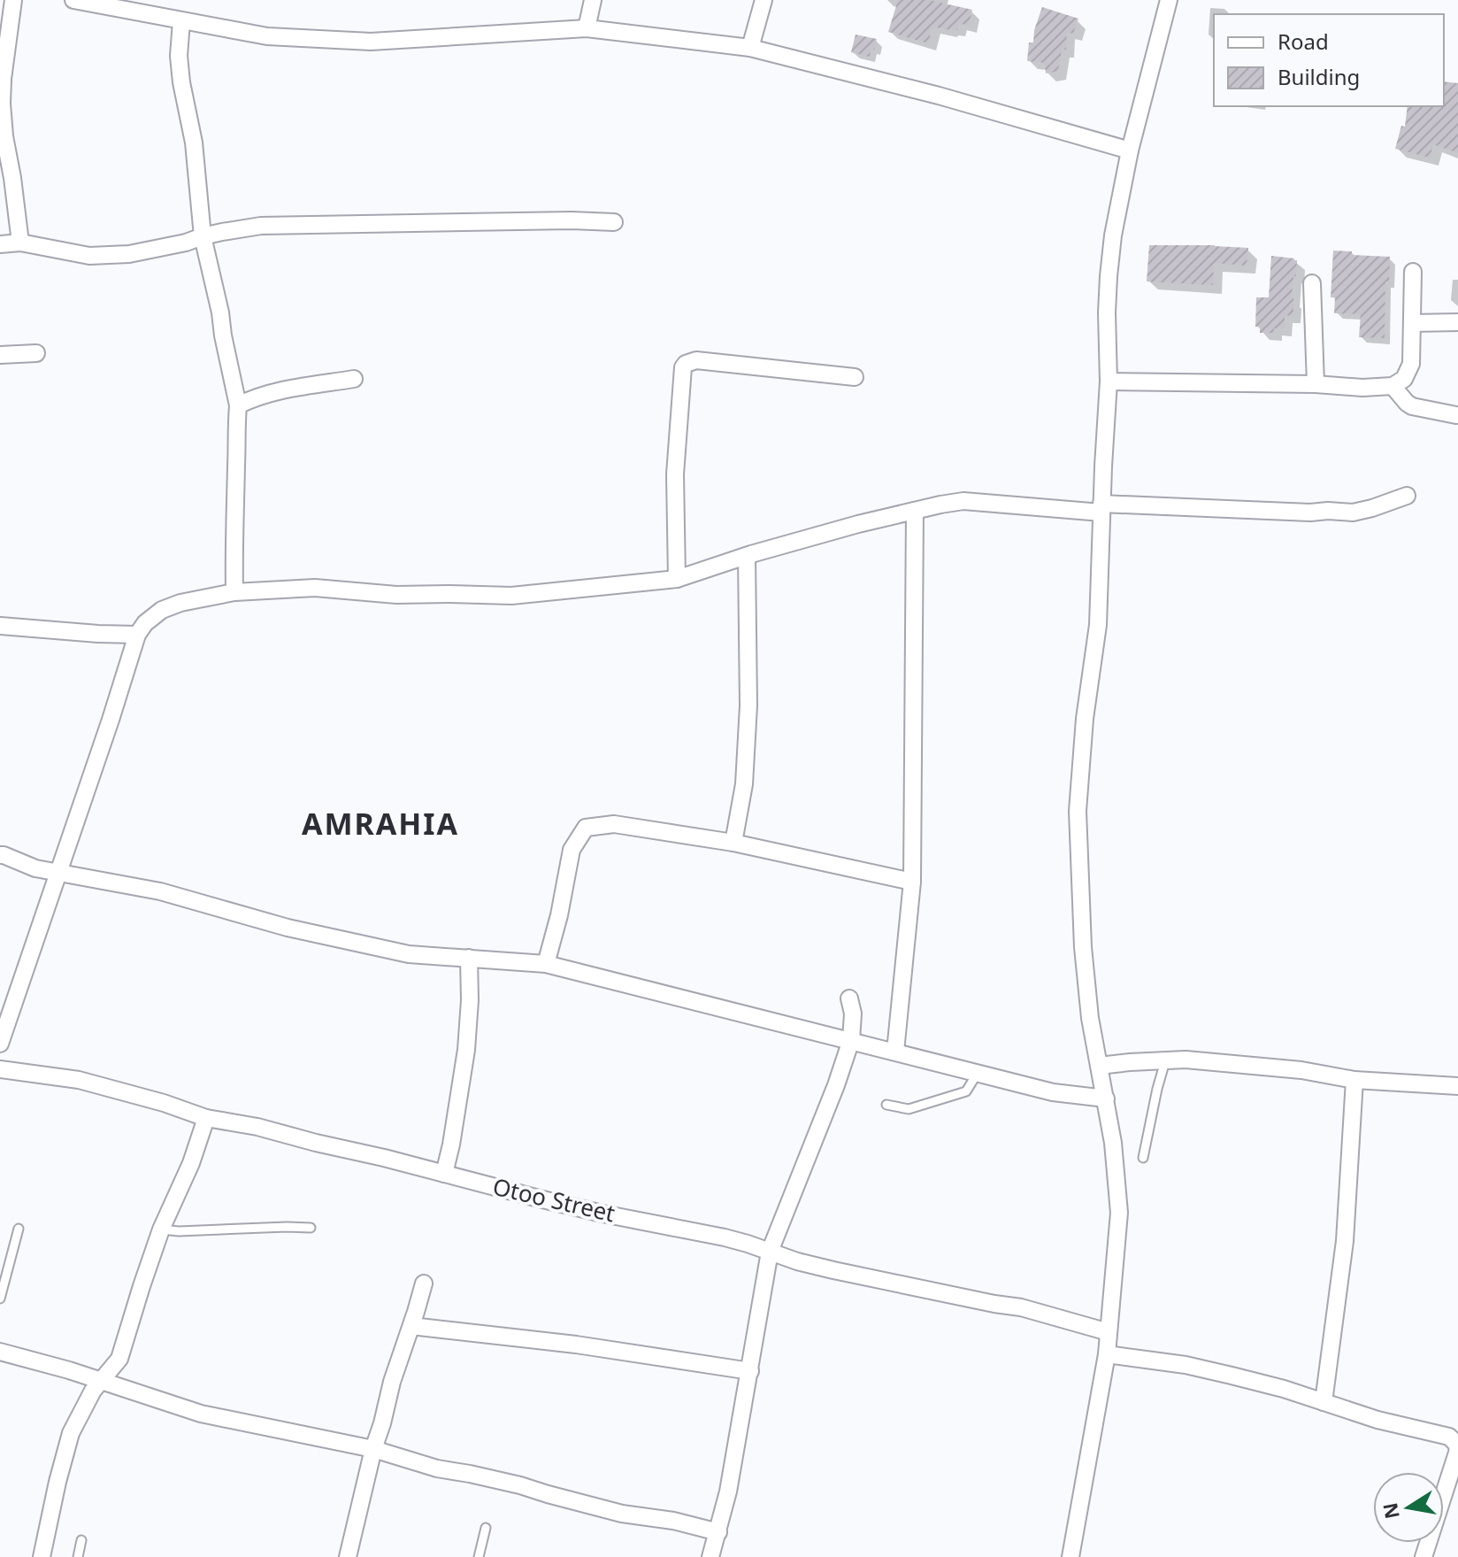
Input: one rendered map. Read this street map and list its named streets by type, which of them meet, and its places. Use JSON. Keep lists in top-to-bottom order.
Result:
{
  "streets": {
    "street": ["Otoo Street"]
  },
  "districts": ["AMRAHIA"],
  "legend": ["Road", "Building"],
  "north": "left"
}
